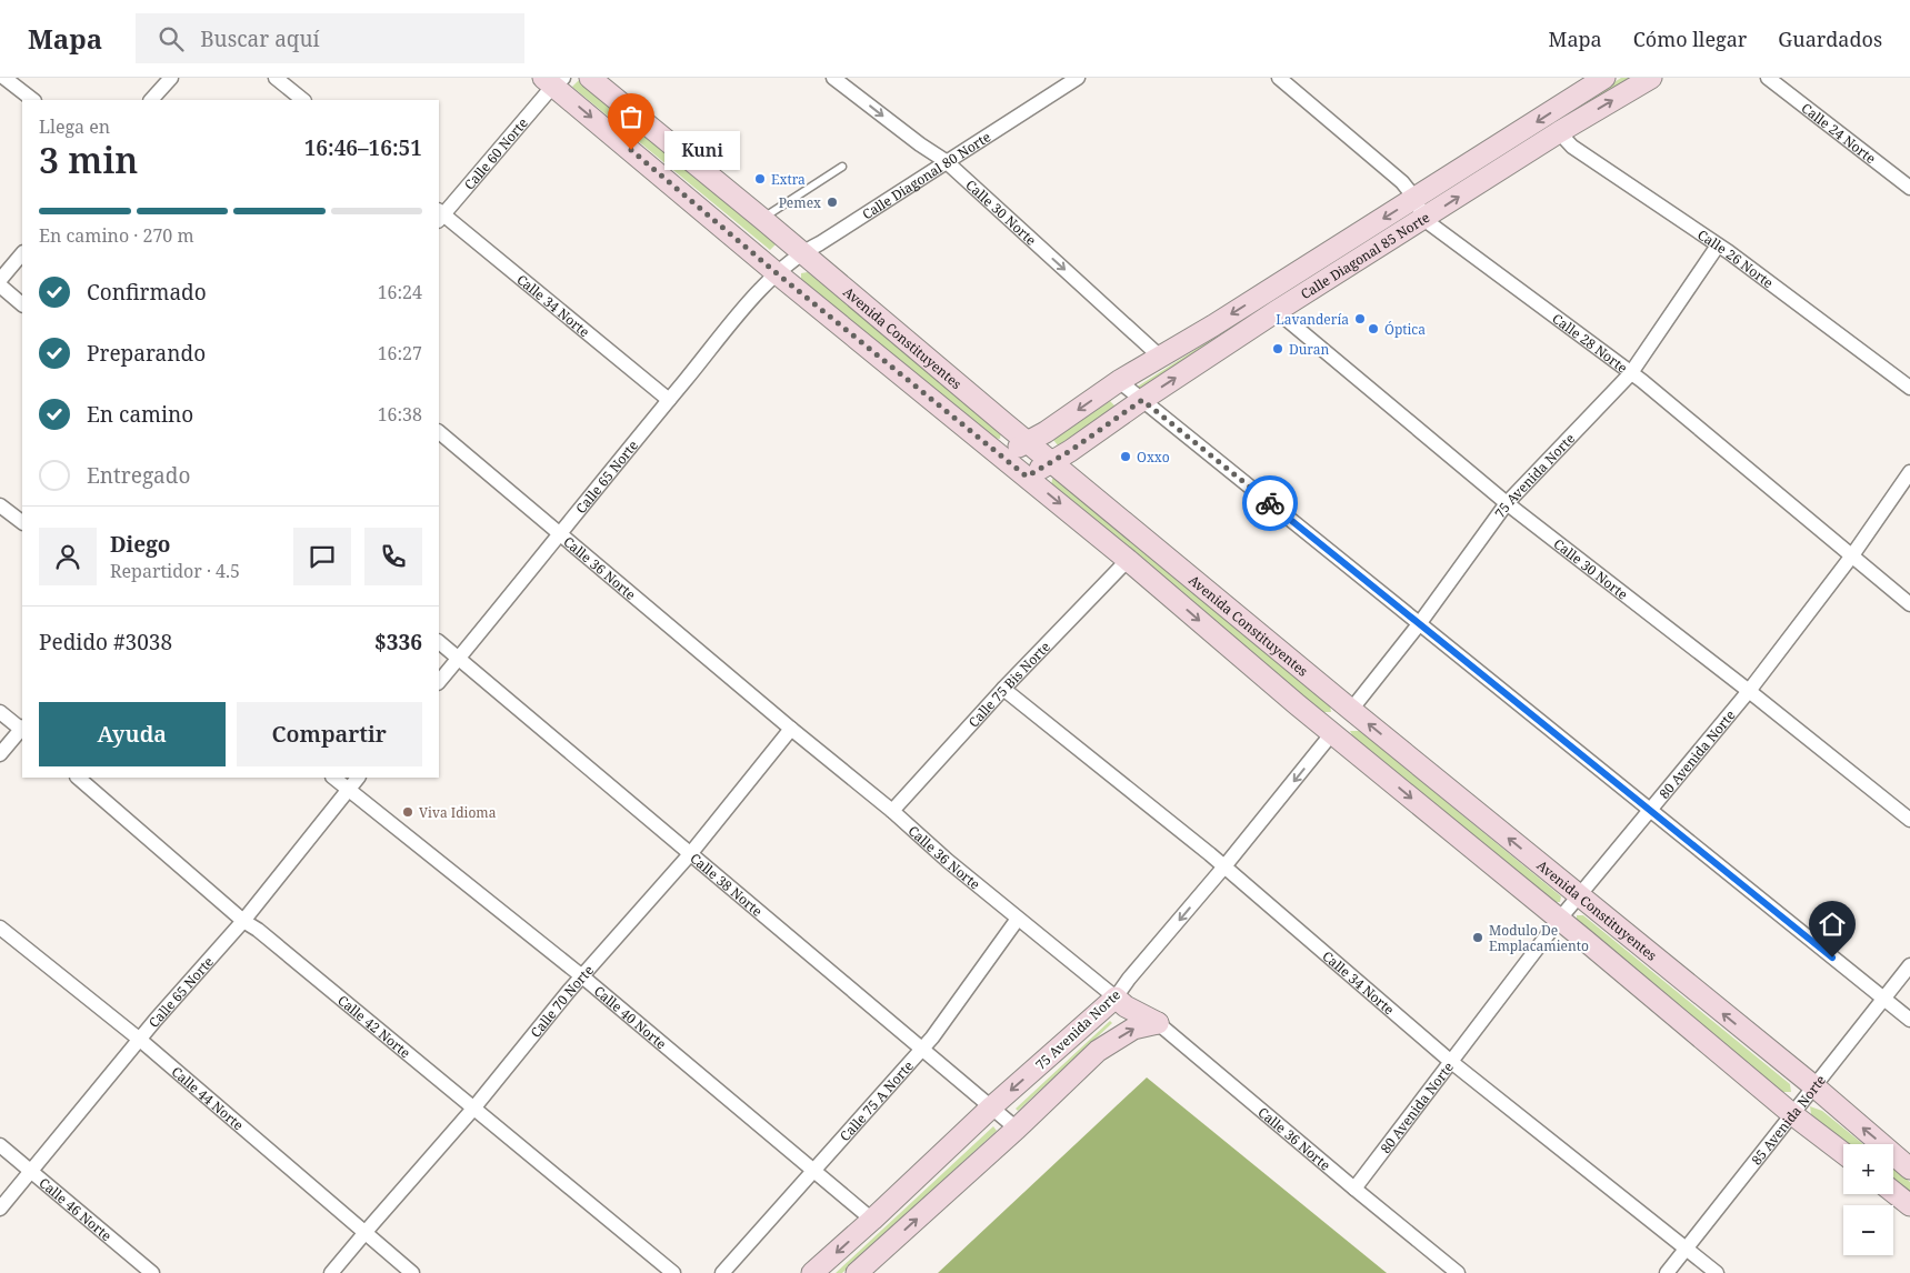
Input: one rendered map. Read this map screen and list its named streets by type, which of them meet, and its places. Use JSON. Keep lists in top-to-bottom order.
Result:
{
  "streets": {
    "main road": [
      "Calle Diagonal 85 Norte",
      "Avenida Constituyentes",
      "75 Avenida Norte",
      "Calle 36 Norte"
    ],
    "street": [
      "Calle 24 Norte",
      "Calle 60 Norte",
      "Calle Diagonal 80 Norte",
      "Calle 30 Norte",
      "Calle 26 Norte",
      "Calle 34 Norte",
      "Calle 28 Norte",
      "Calle 65 Norte",
      "Calle 75 Bis Norte",
      "80 Avenida Norte",
      "Calle 38 Norte",
      "Calle 70 Norte",
      "Calle 40 Norte",
      "Calle 42 Norte",
      "Calle 44 Norte",
      "Calle 75 A Norte",
      "85 Avenida Norte",
      "Calle 46 Norte"
    ]
  },
  "crossings": [
    ["Calle 60 Norte", "Calle 34 Norte"],
    ["Calle 60 Norte", "Avenida Constituyentes"],
    ["Calle Diagonal 80 Norte", "Calle 30 Norte"],
    ["Calle Diagonal 80 Norte", "Avenida Constituyentes"],
    ["Calle Diagonal 80 Norte", "Calle 65 Norte"],
    ["Calle 30 Norte", "Calle Diagonal 85 Norte"],
    ["Calle 30 Norte", "75 Avenida Norte"],
    ["Calle 30 Norte", "80 Avenida Norte"],
    ["Calle Diagonal 85 Norte", "Calle 26 Norte"],
    ["Calle Diagonal 85 Norte", "Avenida Constituyentes"],
    ["Calle Diagonal 85 Norte", "Calle 28 Norte"],
    ["Calle 26 Norte", "75 Avenida Norte"],
    ["Calle 34 Norte", "Calle 65 Norte"],
    ["Calle 34 Norte", "75 Avenida Norte"],
    ["Calle 34 Norte", "Calle 75 Bis Norte"],
    ["Calle 34 Norte", "80 Avenida Norte"],
    ["Calle 34 Norte", "85 Avenida Norte"],
    ["Avenida Constituyentes", "Calle 65 Norte"],
    ["Avenida Constituyentes", "75 Avenida Norte"],
    ["Avenida Constituyentes", "Calle 75 Bis Norte"],
    ["Avenida Constituyentes", "80 Avenida Norte"],
    ["Avenida Constituyentes", "85 Avenida Norte"],
    ["Calle 28 Norte", "75 Avenida Norte"],
    ["Calle 28 Norte", "80 Avenida Norte"],
    ["Calle 65 Norte", "Calle 36 Norte"],
    ["Calle 65 Norte", "Calle 38 Norte"],
    ["Calle 65 Norte", "Calle 40 Norte"],
    ["Calle 65 Norte", "Calle 42 Norte"],
    ["Calle 65 Norte", "Calle 44 Norte"],
    ["Calle 65 Norte", "Calle 46 Norte"],
    ["75 Avenida Norte", "Calle 36 Norte"],
    ["75 Avenida Norte", "Calle 38 Norte"],
    ["75 Avenida Norte", "Calle 40 Norte"],
    ["Calle 36 Norte", "Calle 75 Bis Norte"],
    ["Calle 36 Norte", "80 Avenida Norte"],
    ["Calle 36 Norte", "Calle 70 Norte"],
    ["Calle 36 Norte", "Calle 75 A Norte"],
    ["Calle 38 Norte", "Calle 70 Norte"],
    ["Calle 38 Norte", "Calle 75 A Norte"],
    ["Calle 70 Norte", "Calle 40 Norte"],
    ["Calle 70 Norte", "Calle 42 Norte"],
    ["Calle 70 Norte", "Calle 44 Norte"],
    ["Calle 40 Norte", "Calle 75 A Norte"]
  ],
  "one_way": ["75 Avenida Norte"],
  "places": [
    "Kuni",
    "Extra",
    "Pemex",
    "Lavandería",
    "Óptica",
    "Duran",
    "Oxxo",
    "Viva Idioma",
    "Modulo De Emplacamiento"
  ],
  "page": {
    "header": "Mapa",
    "search": "Buscar aquí",
    "nav": ["Mapa", "Cómo llegar", "Guardados"],
    "heading": ["3 min", "Llega en", "16:46–16:51"],
    "panel": [
      "Diego",
      "Repartidor · 4.5",
      "Pedido #3038",
      "$336"
    ],
    "bubble": "Kuni",
    "bar": "En camino · 270 m",
    "list": [
      ["Confirmado", "16:24"],
      ["Preparando", "16:27"],
      ["En camino", "16:38"],
      "Entregado"
    ],
    "buttons": ["Ayuda", "Compartir"],
    "map_buttons": ["+", "−"]
  }
}
